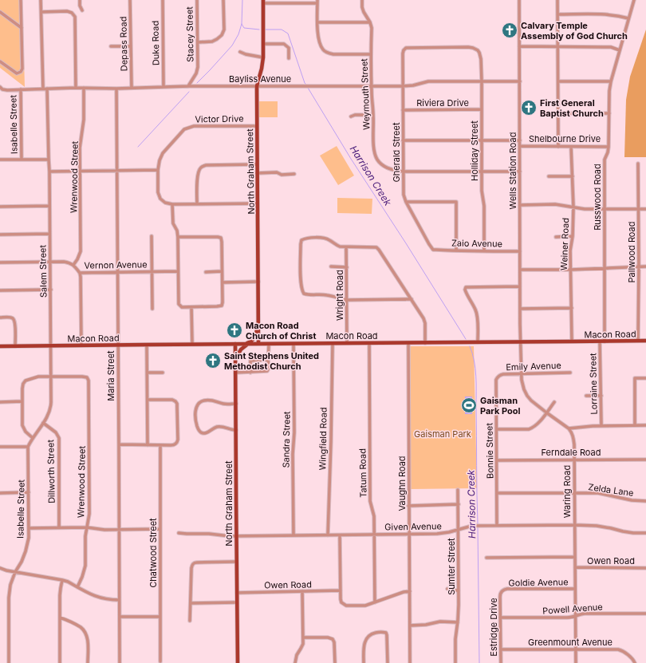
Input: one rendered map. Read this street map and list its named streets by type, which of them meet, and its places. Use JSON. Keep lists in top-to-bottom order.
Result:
{
  "streets": {
    "main road": ["North Graham Street", "Macon Road"],
    "street": [
      "Stacey Street",
      "Duke Road",
      "Depass Road",
      "Bayliss Avenue",
      "Weymouth Street",
      "Riviera Drive",
      "Victor Drive",
      "Isabelle Street",
      "Shelbourne Drive",
      "Holliday Street",
      "Gherald Street",
      "Wells Station Road",
      "Wrenwood Street",
      "Russwood Road",
      "Zaio Avenue",
      "Weiner Road",
      "Pallwood Road",
      "Vernon Avenue",
      "Salem Street",
      "Wright Road",
      "Emily Avenue",
      "Maria Street",
      "Lorraine Street",
      "Wingfield Road",
      "Sandra Street",
      "Bonnie Street",
      "Ferndale Road",
      "Dillworth Street",
      "Tatum Road",
      "Vaughn Road",
      "Zelda Lane",
      "Waring Road",
      "Given Avenue",
      "Chatwood Street",
      "Owen Road",
      "Sumter Street",
      "Goldie Avenue",
      "Powell Avenue",
      "Estridge Drive",
      "Greenmount Avenue"
    ]
  },
  "crossings": [
    ["Stacey Street", "Bayliss Avenue"],
    ["Duke Road", "Bayliss Avenue"],
    ["Depass Road", "Bayliss Avenue"],
    ["Bayliss Avenue", "Weymouth Street"],
    ["Bayliss Avenue", "Isabelle Street"],
    ["Bayliss Avenue", "Holliday Street"],
    ["Bayliss Avenue", "Gherald Street"],
    ["Bayliss Avenue", "Wells Station Road"],
    ["Bayliss Avenue", "North Graham Street"],
    ["Bayliss Avenue", "Wrenwood Street"],
    ["Bayliss Avenue", "Salem Street"],
    ["Bayliss Avenue", "Maria Street"],
    ["Weymouth Street", "Holliday Street"],
    ["Weymouth Street", "Gherald Street"],
    ["Weymouth Street", "Wells Station Road"],
    ["Riviera Drive", "Holliday Street"],
    ["Riviera Drive", "Gherald Street"],
    ["Victor Drive", "North Graham Street"],
    ["Isabelle Street", "Salem Street"],
    ["Shelbourne Drive", "Wells Station Road"],
    ["Shelbourne Drive", "Russwood Road"],
    ["Shelbourne Drive", "Weiner Road"],
    ["Holliday Street", "Gherald Street"],
    ["Holliday Street", "Zaio Avenue"],
    ["Gherald Street", "Zaio Avenue"],
    ["Wells Station Road", "Zaio Avenue"],
    ["Wells Station Road", "Macon Road"],
    ["North Graham Street", "Macon Road"],
    ["North Graham Street", "Given Avenue"],
    ["North Graham Street", "Owen Road"],
    ["Wrenwood Street", "Vernon Avenue"],
    ["Wrenwood Street", "Salem Street"],
    ["Russwood Road", "Macon Road"],
    ["Russwood Road", "Lorraine Street"],
    ["Weiner Road", "Macon Road"],
    ["Pallwood Road", "Macon Road"],
    ["Vernon Avenue", "Salem Street"],
    ["Vernon Avenue", "Maria Street"],
    ["Salem Street", "Macon Road"],
    ["Salem Street", "Dillworth Street"],
    ["Wright Road", "Macon Road"],
    ["Macon Road", "Maria Street"],
    ["Macon Road", "Lorraine Street"],
    ["Macon Road", "Wingfield Road"],
    ["Macon Road", "Sandra Street"],
    ["Macon Road", "Tatum Road"],
    ["Macon Road", "Vaughn Road"],
    ["Emily Avenue", "Bonnie Street"],
    ["Wingfield Road", "Given Avenue"],
    ["Sandra Street", "Given Avenue"],
    ["Bonnie Street", "Ferndale Road"],
    ["Bonnie Street", "Zelda Lane"],
    ["Bonnie Street", "Given Avenue"],
    ["Ferndale Road", "Waring Road"],
    ["Tatum Road", "Given Avenue"],
    ["Vaughn Road", "Given Avenue"],
    ["Zelda Lane", "Waring Road"],
    ["Waring Road", "Given Avenue"],
    ["Waring Road", "Owen Road"],
    ["Waring Road", "Goldie Avenue"],
    ["Waring Road", "Powell Avenue"],
    ["Waring Road", "Greenmount Avenue"],
    ["Given Avenue", "Sumter Street"],
    ["Goldie Avenue", "Estridge Drive"],
    ["Powell Avenue", "Estridge Drive"],
    ["Estridge Drive", "Greenmount Avenue"]
  ],
  "water": ["Harrison Creek"],
  "parks": ["Gaisman Park"],
  "places": {
    "church": [
      "Calvary Temple Assembly of God Church",
      "First General Baptist Church",
      "Macon Road Church of Christ",
      "Saint Stephens United Methodist Church"
    ],
    "sports": ["Gaisman Park Pool"]
  }
}
